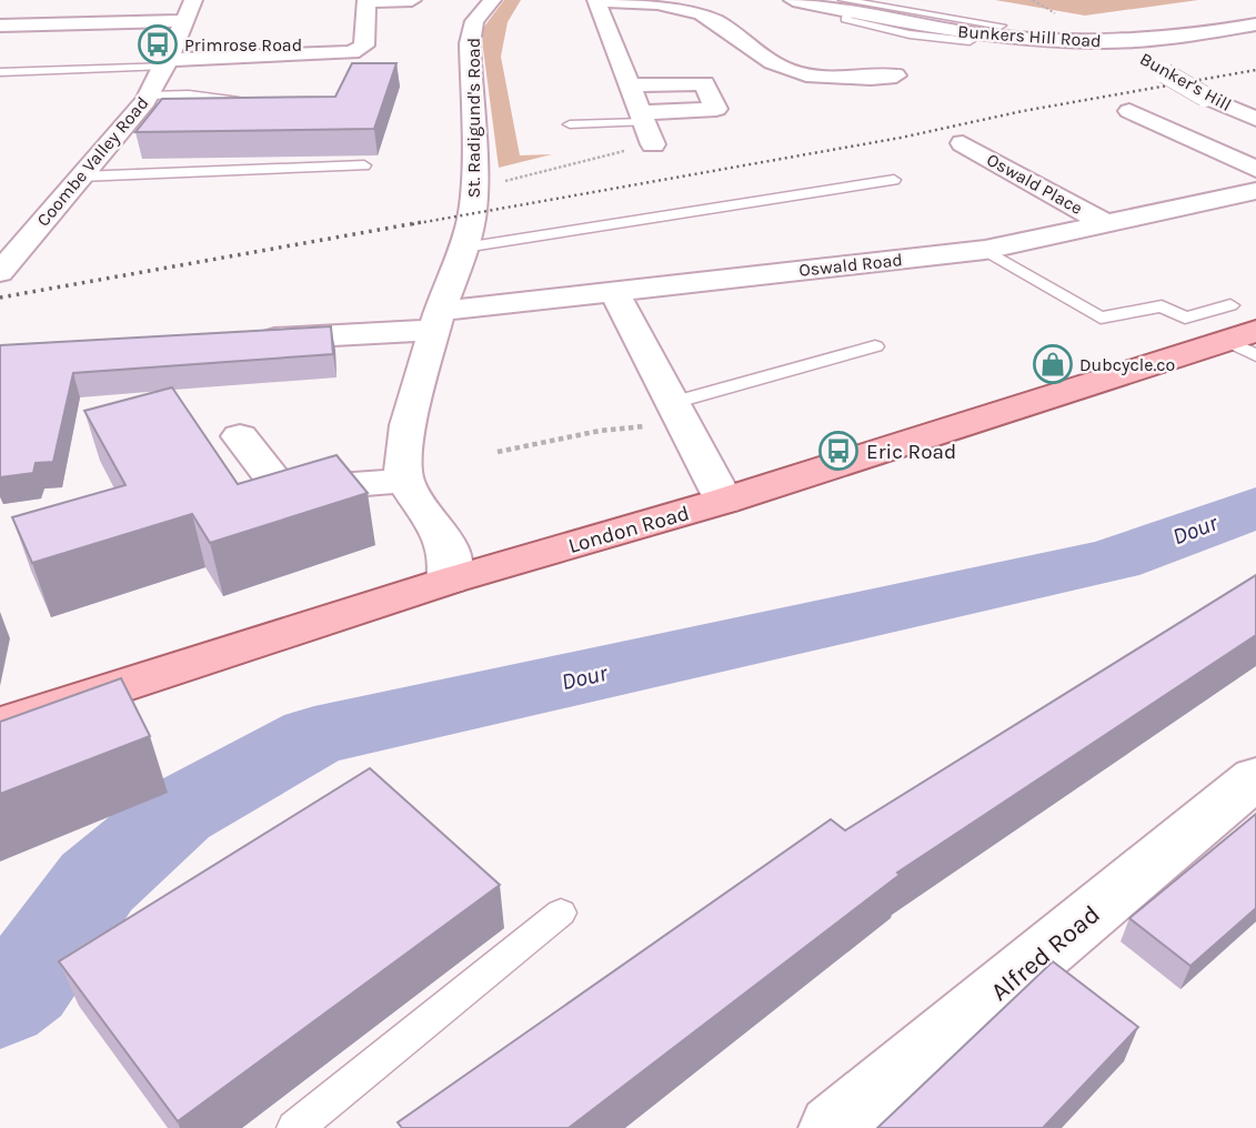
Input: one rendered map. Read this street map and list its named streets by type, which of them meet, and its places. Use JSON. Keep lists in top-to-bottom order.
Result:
{
  "streets": {
    "main road": ["London Road"],
    "street": [
      "Bunkers Hill Road",
      "Bunker's Hill",
      "St. Radigund's Road",
      "Coombe Valley Road",
      "Oswald Place",
      "Oswald Road",
      "Alfred Road"
    ]
  },
  "crossings": [
    ["Bunkers Hill Road", "Bunker's Hill"],
    ["St. Radigund's Road", "Oswald Road"],
    ["Oswald Place", "Oswald Road"]
  ],
  "water": ["Dour"],
  "places": {
    "bus stop": ["Primrose Road", "Eric Road"],
    "shop": ["Dubcycle.co"]
  }
}
